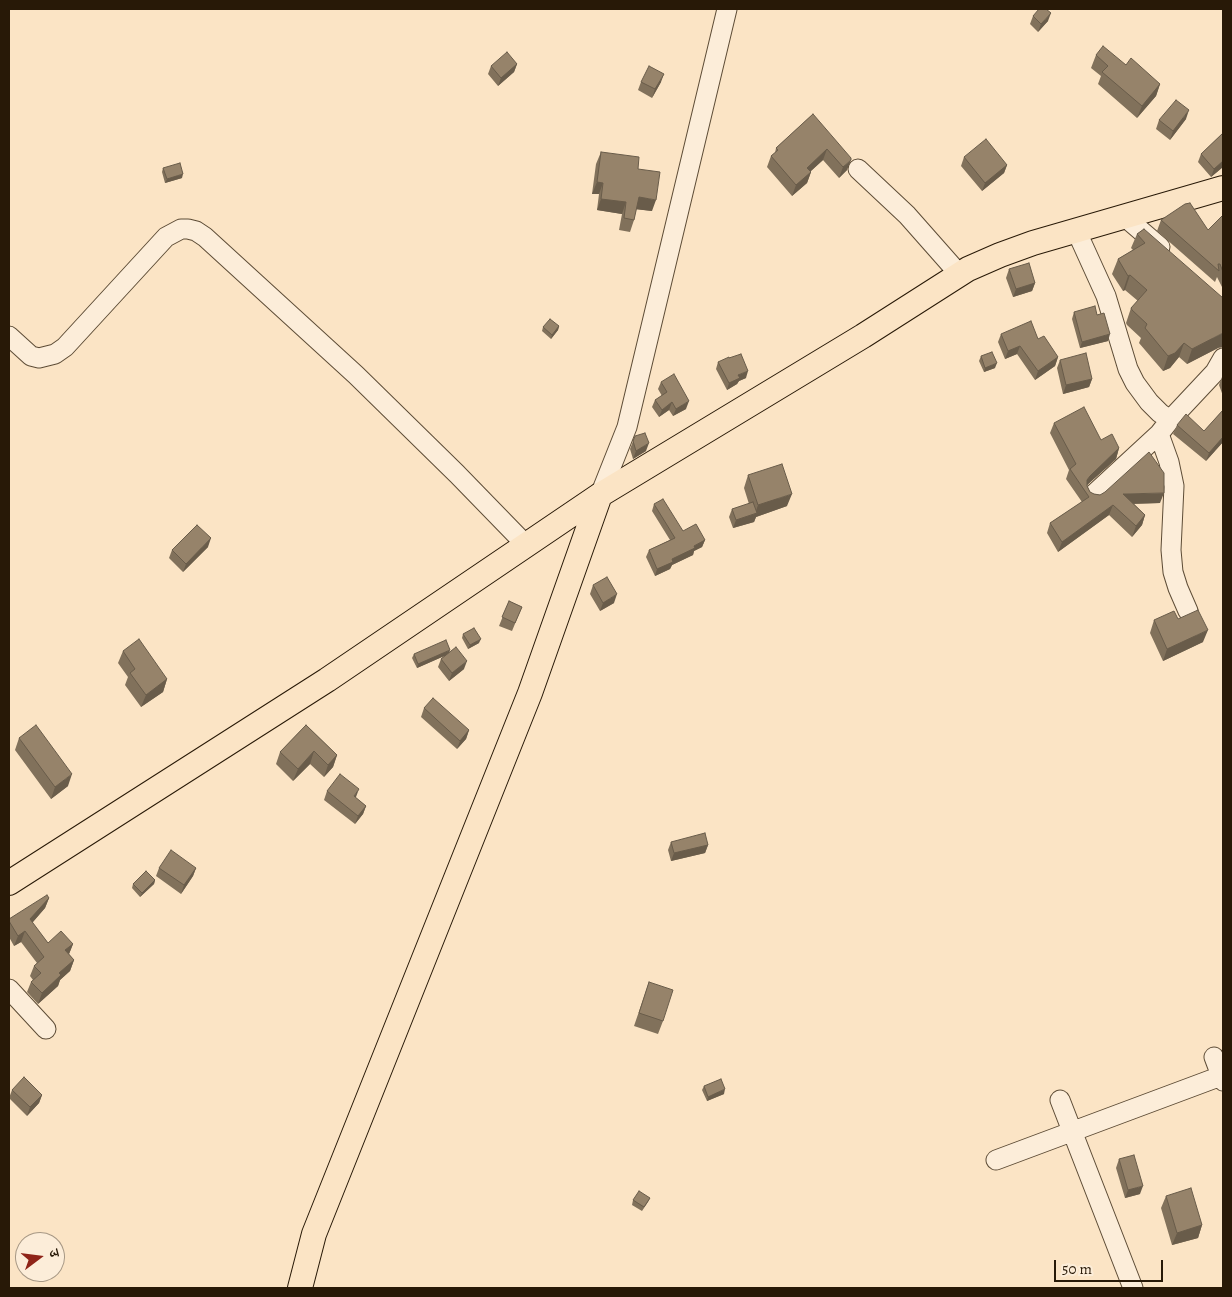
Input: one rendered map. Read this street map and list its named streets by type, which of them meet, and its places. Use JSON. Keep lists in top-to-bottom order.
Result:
{
  "scale_bar": "50 m",
  "north": "right"
}
